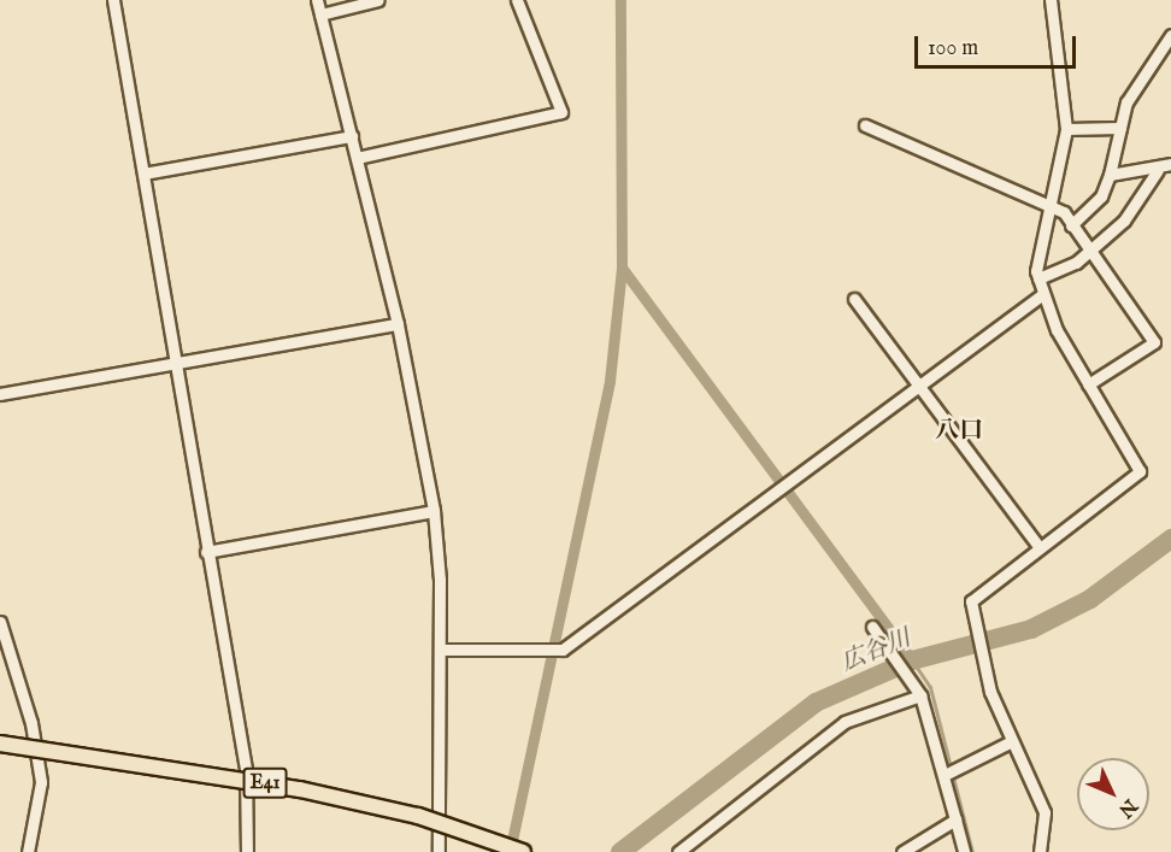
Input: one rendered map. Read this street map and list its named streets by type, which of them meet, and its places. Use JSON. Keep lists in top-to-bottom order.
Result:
{
  "streets": {
    "highway": ["E41"]
  },
  "districts": ["八口"],
  "water": ["広谷川"],
  "scale_bar": "100 m",
  "north": "bottom right"
}
